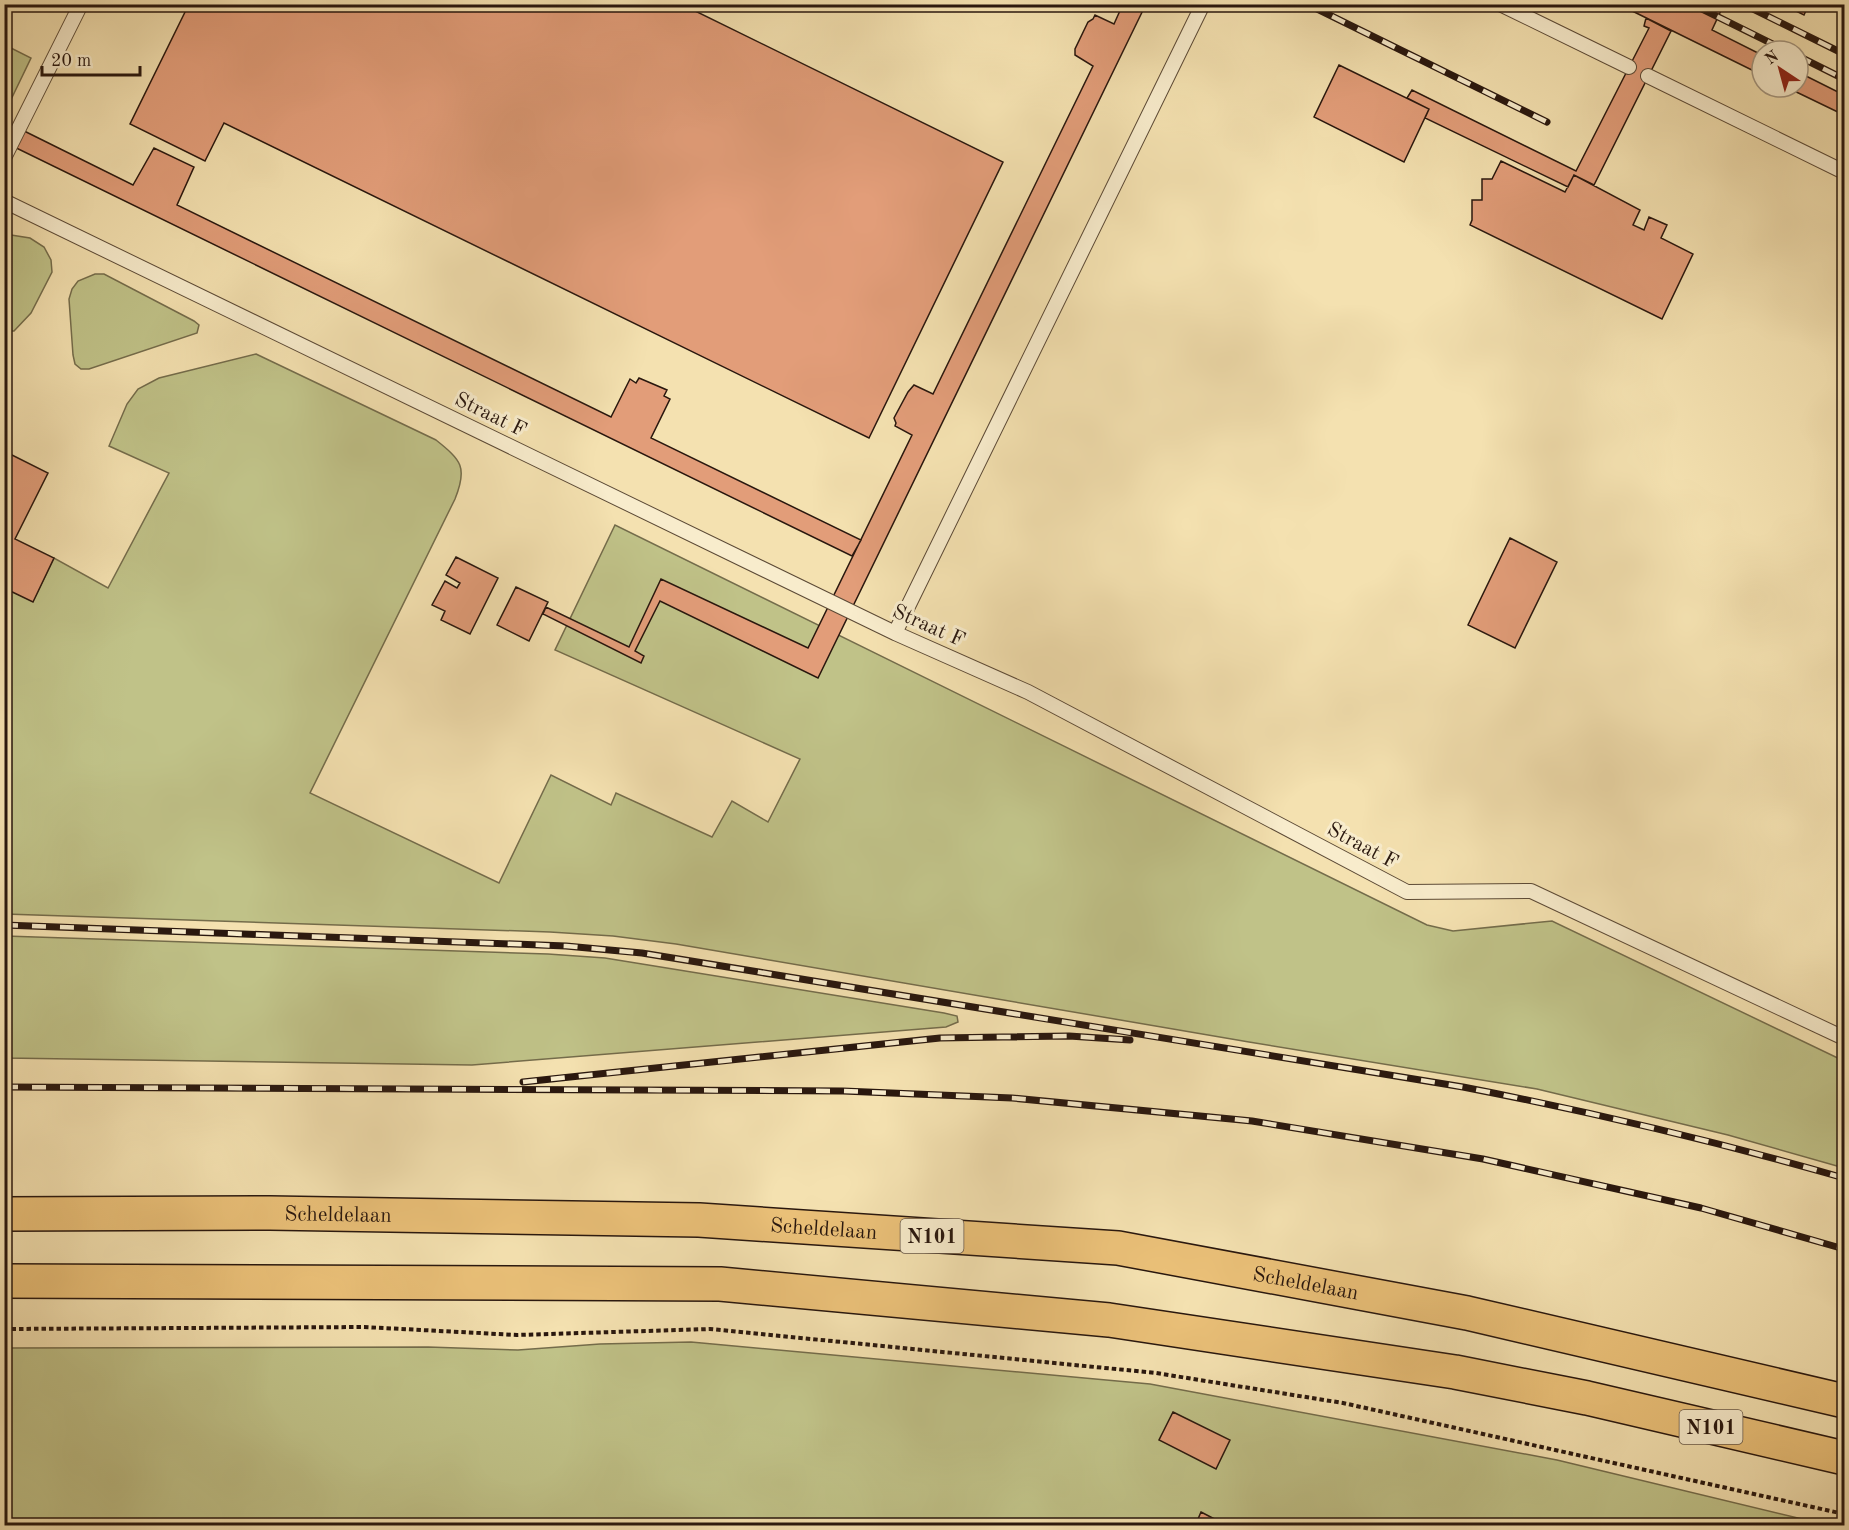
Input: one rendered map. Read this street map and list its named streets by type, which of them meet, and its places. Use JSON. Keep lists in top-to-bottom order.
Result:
{
  "streets": {
    "main road": ["Scheldelaan", "N101"],
    "lane": ["Straat F"]
  },
  "scale_bar": "20 m",
  "north": "top left"
}
